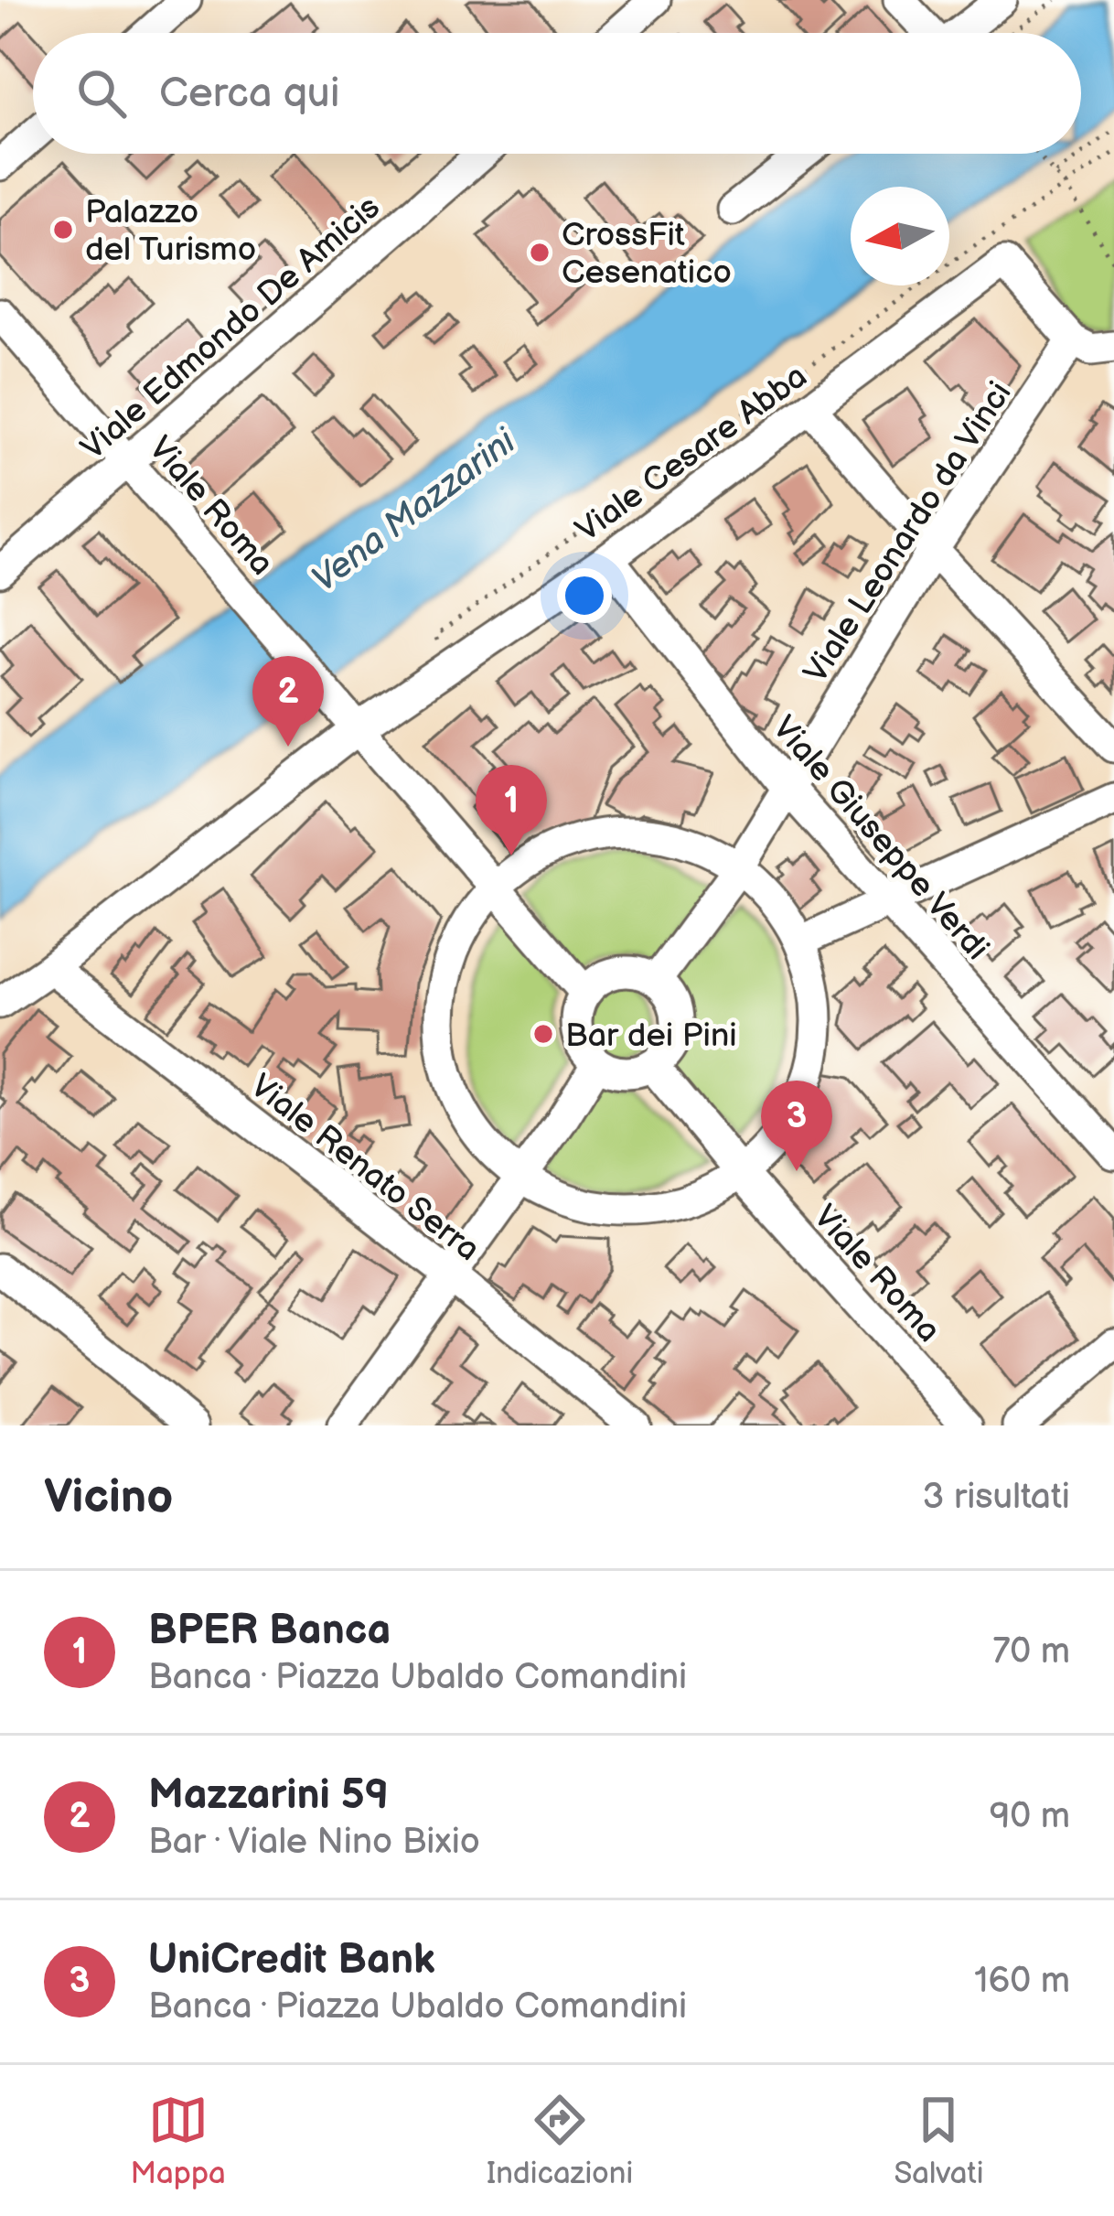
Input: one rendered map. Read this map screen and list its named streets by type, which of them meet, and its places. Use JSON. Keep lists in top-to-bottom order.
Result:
{
  "streets": {
    "street": [
      "Viale Edmondo De Amicis",
      "Viale Cesare Abba",
      "Viale Roma",
      "Viale Leonardo da Vinci",
      "Viale Giuseppe Verdi",
      "Viale Renato Serra"
    ]
  },
  "crossings": [
    ["Viale Edmondo De Amicis", "Viale Roma"],
    ["Viale Cesare Abba", "Viale Roma"],
    ["Viale Cesare Abba", "Viale Giuseppe Verdi"],
    ["Viale Cesare Abba", "Viale Renato Serra"],
    ["Viale Roma", "Viale Leonardo da Vinci"],
    ["Viale Leonardo da Vinci", "Viale Giuseppe Verdi"]
  ],
  "water": ["Vena Mazzarini"],
  "places": ["Palazzo del Turismo", "CrossFit Cesenatico", "Bar dei Pini"],
  "north": "left",
  "page": {
    "search": "Cerca qui",
    "pins": ["2", "1", "3"],
    "heading": ["Vicino", "3 risultati"],
    "list": [
      {
        "mark": "1",
        "name": "BPER Banca",
        "note": "Banca · Piazza Ubaldo Comandini",
        "value": "70 m"
      },
      {
        "mark": "2",
        "name": "Mazzarini 59",
        "note": "Bar · Viale Nino Bixio",
        "value": "90 m"
      },
      {
        "mark": "3",
        "name": "UniCredit Bank",
        "note": "Banca · Piazza Ubaldo Comandini",
        "value": "160 m"
      }
    ],
    "nav": ["Mappa", "Indicazioni", "Salvati"]
  }
}
